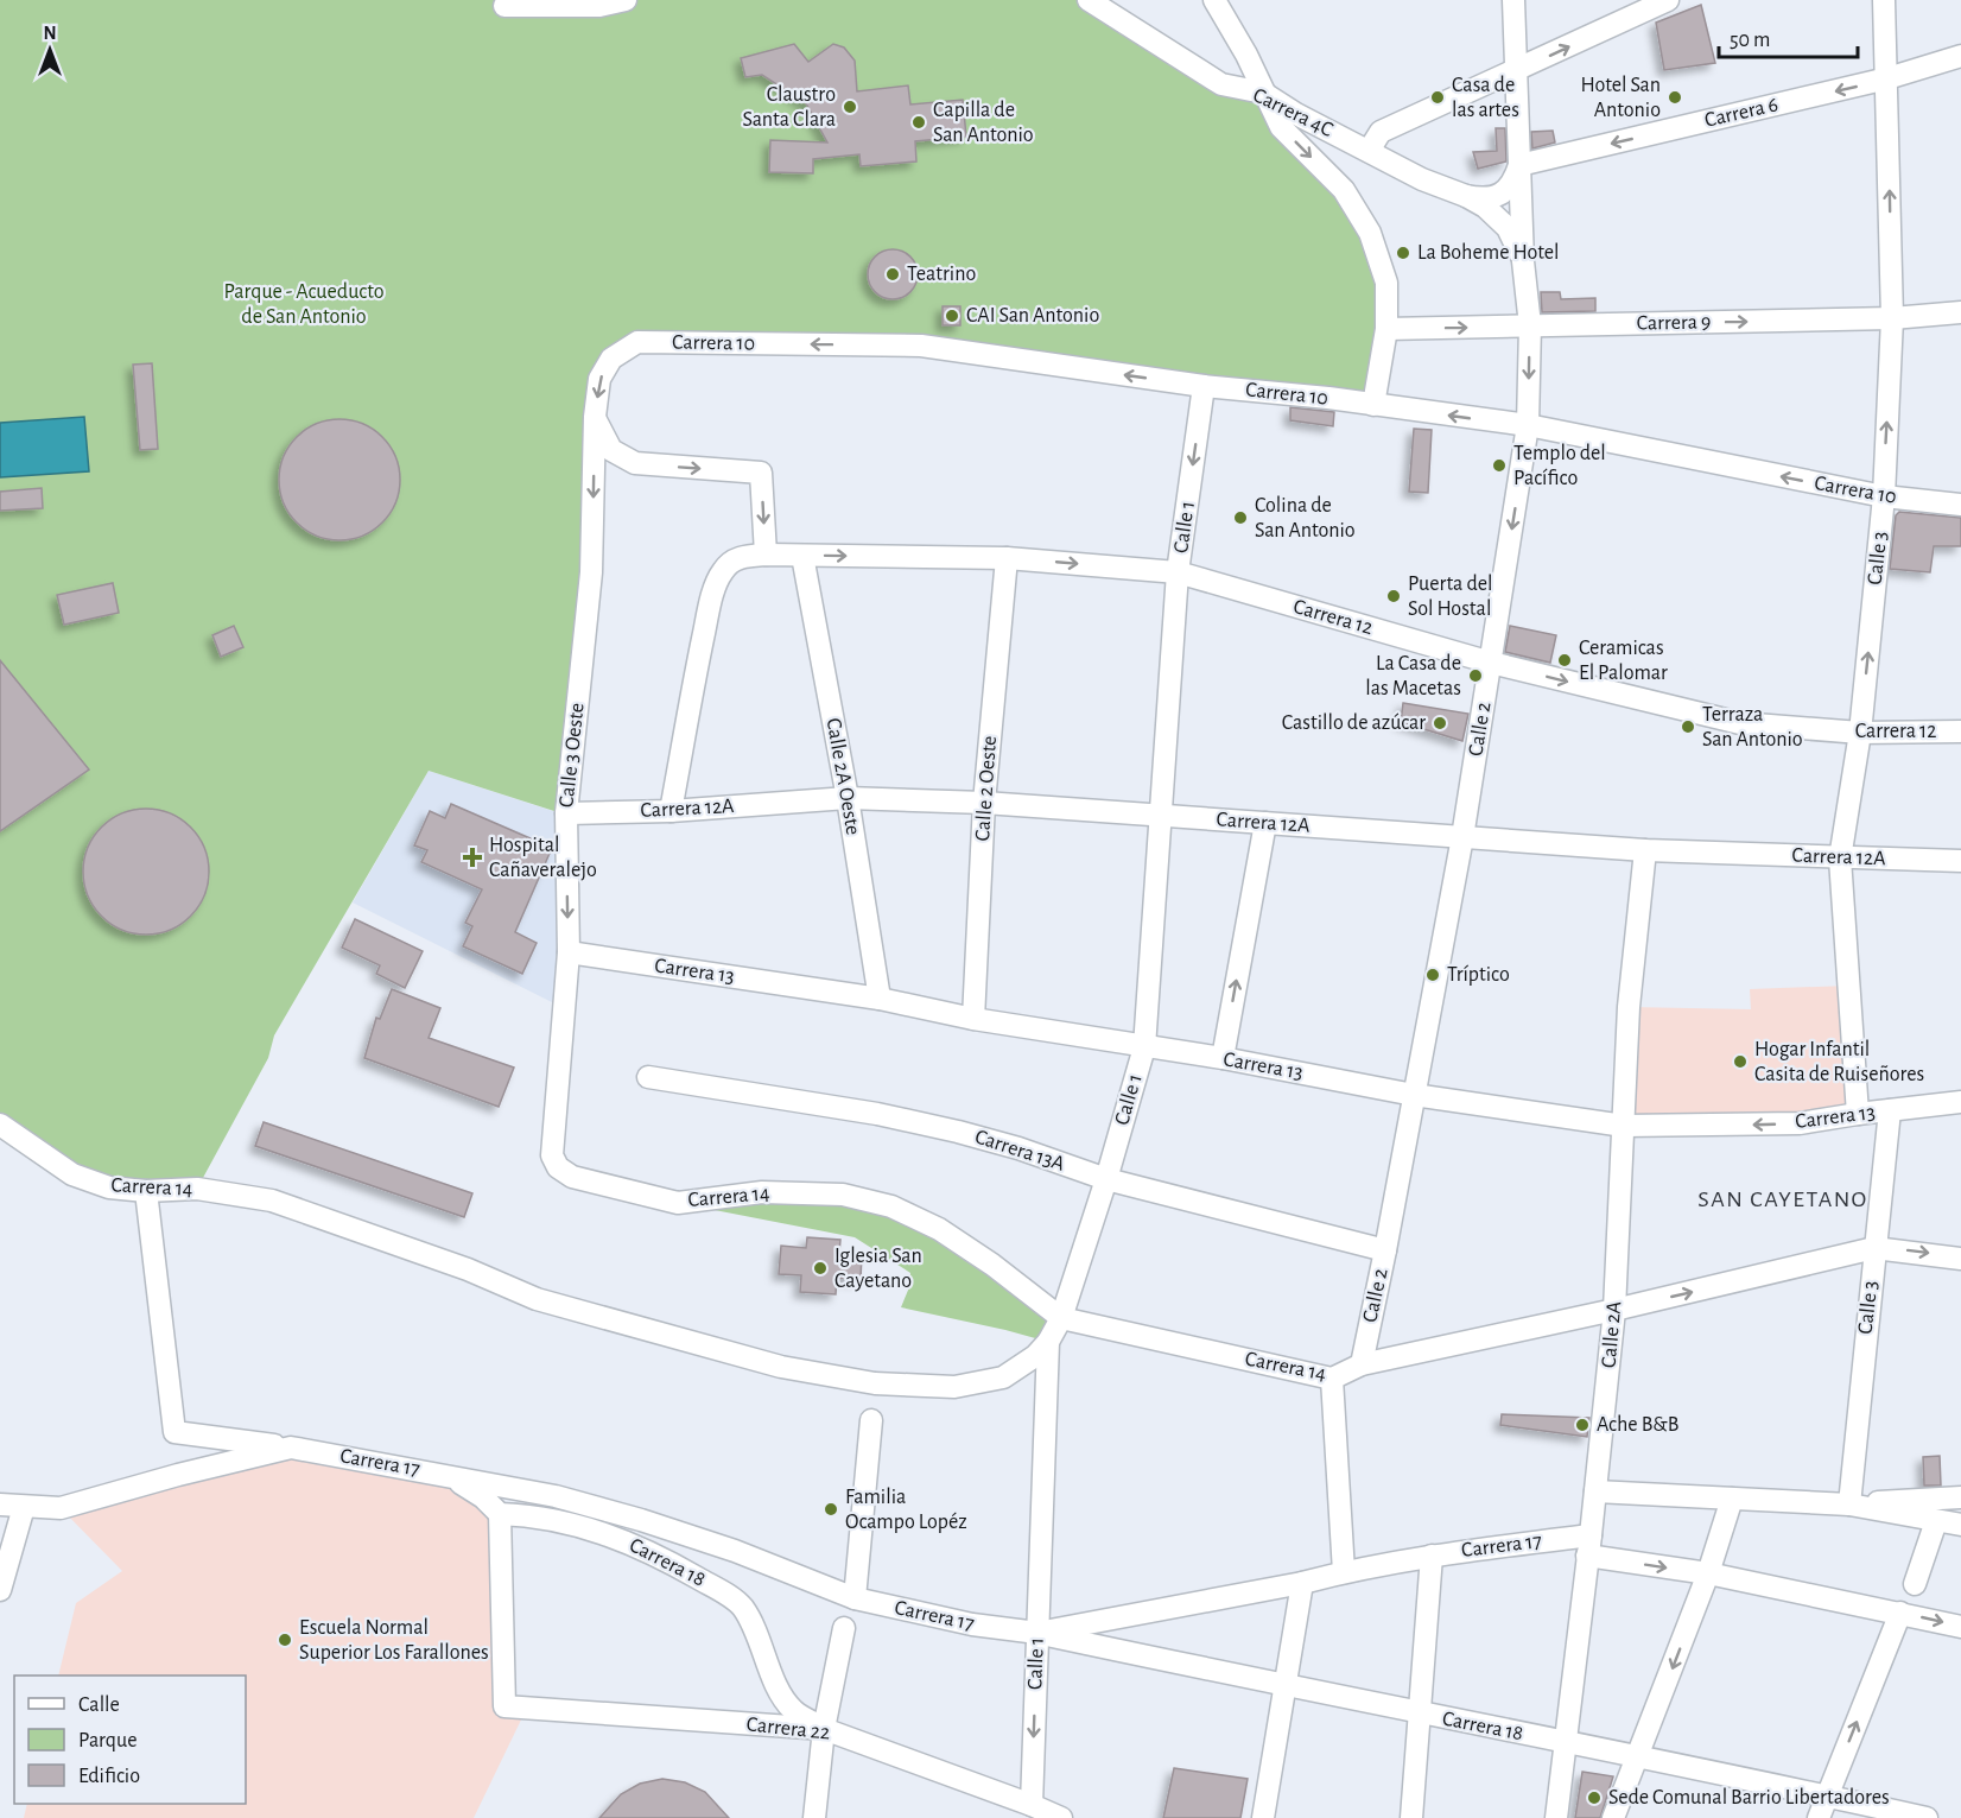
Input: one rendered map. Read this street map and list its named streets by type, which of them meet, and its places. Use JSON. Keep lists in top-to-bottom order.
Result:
{
  "streets": {
    "street": [
      "Carrera 4C",
      "Carrera 6",
      "Carrera 9",
      "Carrera 10",
      "Calle 1",
      "Calle 3",
      "Carrera 12",
      "Calle 2",
      "Calle 3 Oeste",
      "Calle 2A Oeste",
      "Calle 2 Oeste",
      "Carrera 12A",
      "Carrera 13",
      "Carrera 13A",
      "Carrera 14",
      "Calle 2A",
      "Carrera 17",
      "Carrera 18",
      "Carrera 22"
    ]
  },
  "crossings": [
    ["Carrera 4C", "Carrera 6"],
    ["Carrera 4C", "Calle 2"],
    ["Carrera 6", "Calle 3"],
    ["Carrera 6", "Calle 2"],
    ["Carrera 9", "Calle 3"],
    ["Carrera 9", "Calle 2"],
    ["Carrera 10", "Calle 1"],
    ["Carrera 10", "Calle 3"],
    ["Carrera 10", "Calle 2"],
    ["Carrera 10", "Calle 3 Oeste"],
    ["Calle 1", "Carrera 12"],
    ["Calle 1", "Carrera 12A"],
    ["Calle 1", "Carrera 13"],
    ["Calle 1", "Carrera 13A"],
    ["Calle 1", "Carrera 14"],
    ["Calle 1", "Carrera 17"],
    ["Calle 1", "Carrera 18"],
    ["Calle 1", "Carrera 22"],
    ["Calle 3", "Carrera 12"],
    ["Calle 3", "Carrera 12A"],
    ["Calle 3", "Carrera 13"],
    ["Calle 3", "Carrera 14"],
    ["Carrera 12", "Calle 2"],
    ["Carrera 12", "Calle 2A Oeste"],
    ["Carrera 12", "Calle 2 Oeste"],
    ["Carrera 12", "Carrera 12A"],
    ["Calle 2", "Carrera 12A"],
    ["Calle 2", "Carrera 13"],
    ["Calle 2", "Carrera 13A"],
    ["Calle 2", "Carrera 14"],
    ["Calle 3 Oeste", "Carrera 12A"],
    ["Calle 3 Oeste", "Carrera 13"],
    ["Calle 3 Oeste", "Carrera 14"],
    ["Calle 2A Oeste", "Carrera 12A"],
    ["Calle 2A Oeste", "Carrera 13"],
    ["Calle 2 Oeste", "Carrera 12A"],
    ["Calle 2 Oeste", "Carrera 13"],
    ["Carrera 12A", "Calle 2A"],
    ["Carrera 13", "Calle 2A"],
    ["Carrera 14", "Calle 2A"],
    ["Carrera 14", "Carrera 17"],
    ["Calle 2A", "Carrera 17"],
    ["Calle 2A", "Carrera 18"],
    ["Carrera 17", "Carrera 18"],
    ["Carrera 18", "Carrera 22"]
  ],
  "one_way": [
    "Carrera 9",
    "Carrera 10",
    "Calle 3",
    "Carrera 12",
    "Calle 3 Oeste"
  ],
  "districts": ["SAN CAYETANO"],
  "parks": ["Parque - Acueducto de San Antonio"],
  "places": {
    "other": [
      "Casa de las artes",
      "Hotel San Antonio",
      "Claustro Santa Clara",
      "Capilla de San Antonio",
      "La Boheme Hotel",
      "Teatrino",
      "CAI San Antonio",
      "Templo del Pacífico",
      "Colina de San Antonio",
      "Puerta del Sol Hostal",
      "Ceramicas El Palomar",
      "La Casa de las Macetas",
      "Castillo de azúcar",
      "Terraza San Antonio",
      "Tríptico",
      "Hogar Infantil Casita de Ruiseñores",
      "Iglesia San Cayetano",
      "Ache B&B",
      "Familia Ocampo Lopéz",
      "Escuela Normal Superior Los Farallones",
      "Sede Comunal Barrio Libertadores"
    ],
    "health": ["Hospital Cañaveralejo"]
  },
  "legend": ["Calle", "Parque", "Edificio"],
  "scale_bar": "50 m",
  "north": "top"
}
